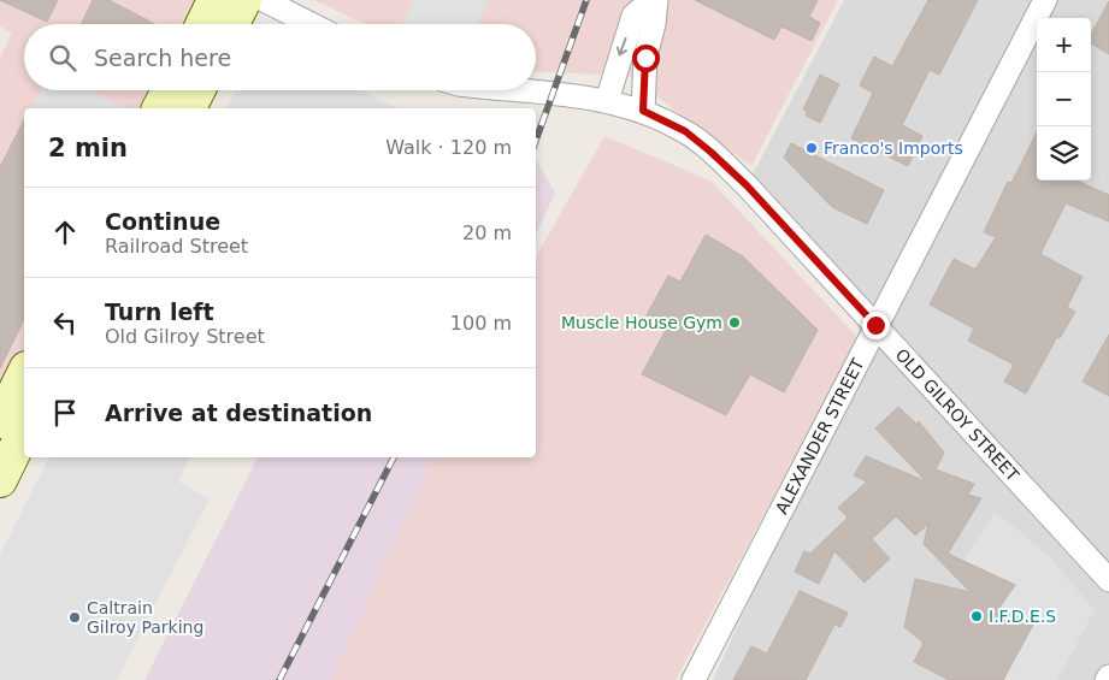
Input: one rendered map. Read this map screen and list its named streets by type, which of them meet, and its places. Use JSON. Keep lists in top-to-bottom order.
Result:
{
  "streets": {
    "street": ["OLD GILROY STREET", "ALEXANDER STREET"]
  },
  "crossings": [
    ["OLD GILROY STREET", "ALEXANDER STREET"]
  ],
  "places": [
    "Franco's Imports",
    "Muscle House Gym",
    "I.F.D.E.S",
    "Caltrain Gilroy Parking"
  ],
  "page": {
    "map_buttons": ["+", "−"],
    "search": "Search here",
    "heading": ["2 min", "Walk · 120 m"],
    "list": [
      ["Continue", "Railroad Street", "20 m"],
      ["Turn left", "Old Gilroy Street", "100 m"],
      "Arrive at destination"
    ]
  }
}
